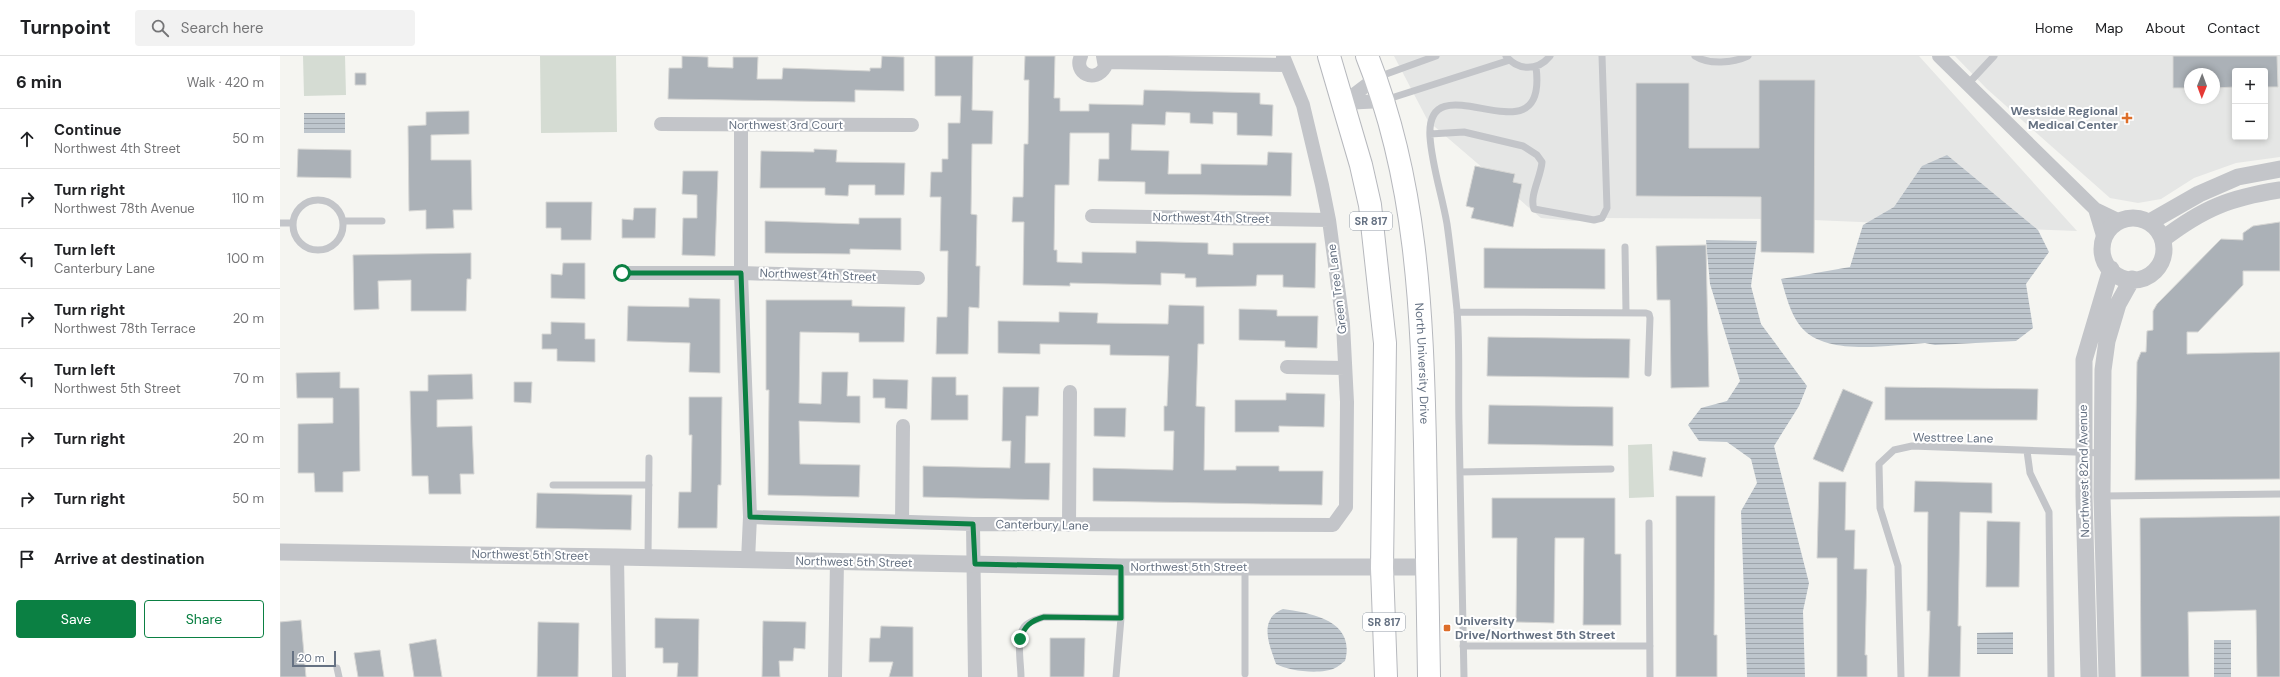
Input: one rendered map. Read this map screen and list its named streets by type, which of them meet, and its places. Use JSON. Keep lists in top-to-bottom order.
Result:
{
  "streets": {
    "main road": ["SR 817", "North University Drive"],
    "street": [
      "Northwest 3rd Court",
      "Northwest 4th Street",
      "Green Tree Lane",
      "Northwest 82nd Avenue",
      "Canterbury Lane",
      "Northwest 5th Street"
    ],
    "lane": ["Westtree Lane"]
  },
  "crossings": [
    ["Northwest 4th Street", "Green Tree Lane"],
    ["SR 817", "Northwest 5th Street"],
    ["Green Tree Lane", "Canterbury Lane"],
    ["North University Drive", "Northwest 5th Street"],
    ["Westtree Lane", "Northwest 82nd Avenue"]
  ],
  "places": {
    "health": ["Westside Regional Medical Center"],
    "transit": ["University Drive/Northwest 5th Street"]
  },
  "scale_bar": "20 m",
  "north": "bottom",
  "page": {
    "header": "Turnpoint",
    "search": "Search here",
    "nav": [
      "Home",
      "Map",
      "About",
      "Contact"
    ],
    "heading": ["6 min", "Walk · 420 m"],
    "map_buttons": ["+", "−"],
    "list": [
      ["Continue", "Northwest 4th Street", "50 m"],
      ["Turn right", "Northwest 78th Avenue", "110 m"],
      ["Turn left", "Canterbury Lane", "100 m"],
      ["Turn right", "Northwest 78th Terrace", "20 m"],
      ["Turn left", "Northwest 5th Street", "70 m"],
      ["Turn right", "20 m"],
      ["Turn right", "50 m"],
      "Arrive at destination"
    ],
    "buttons": ["Save", "Share"],
    "scale": "20 m"
  }
}
